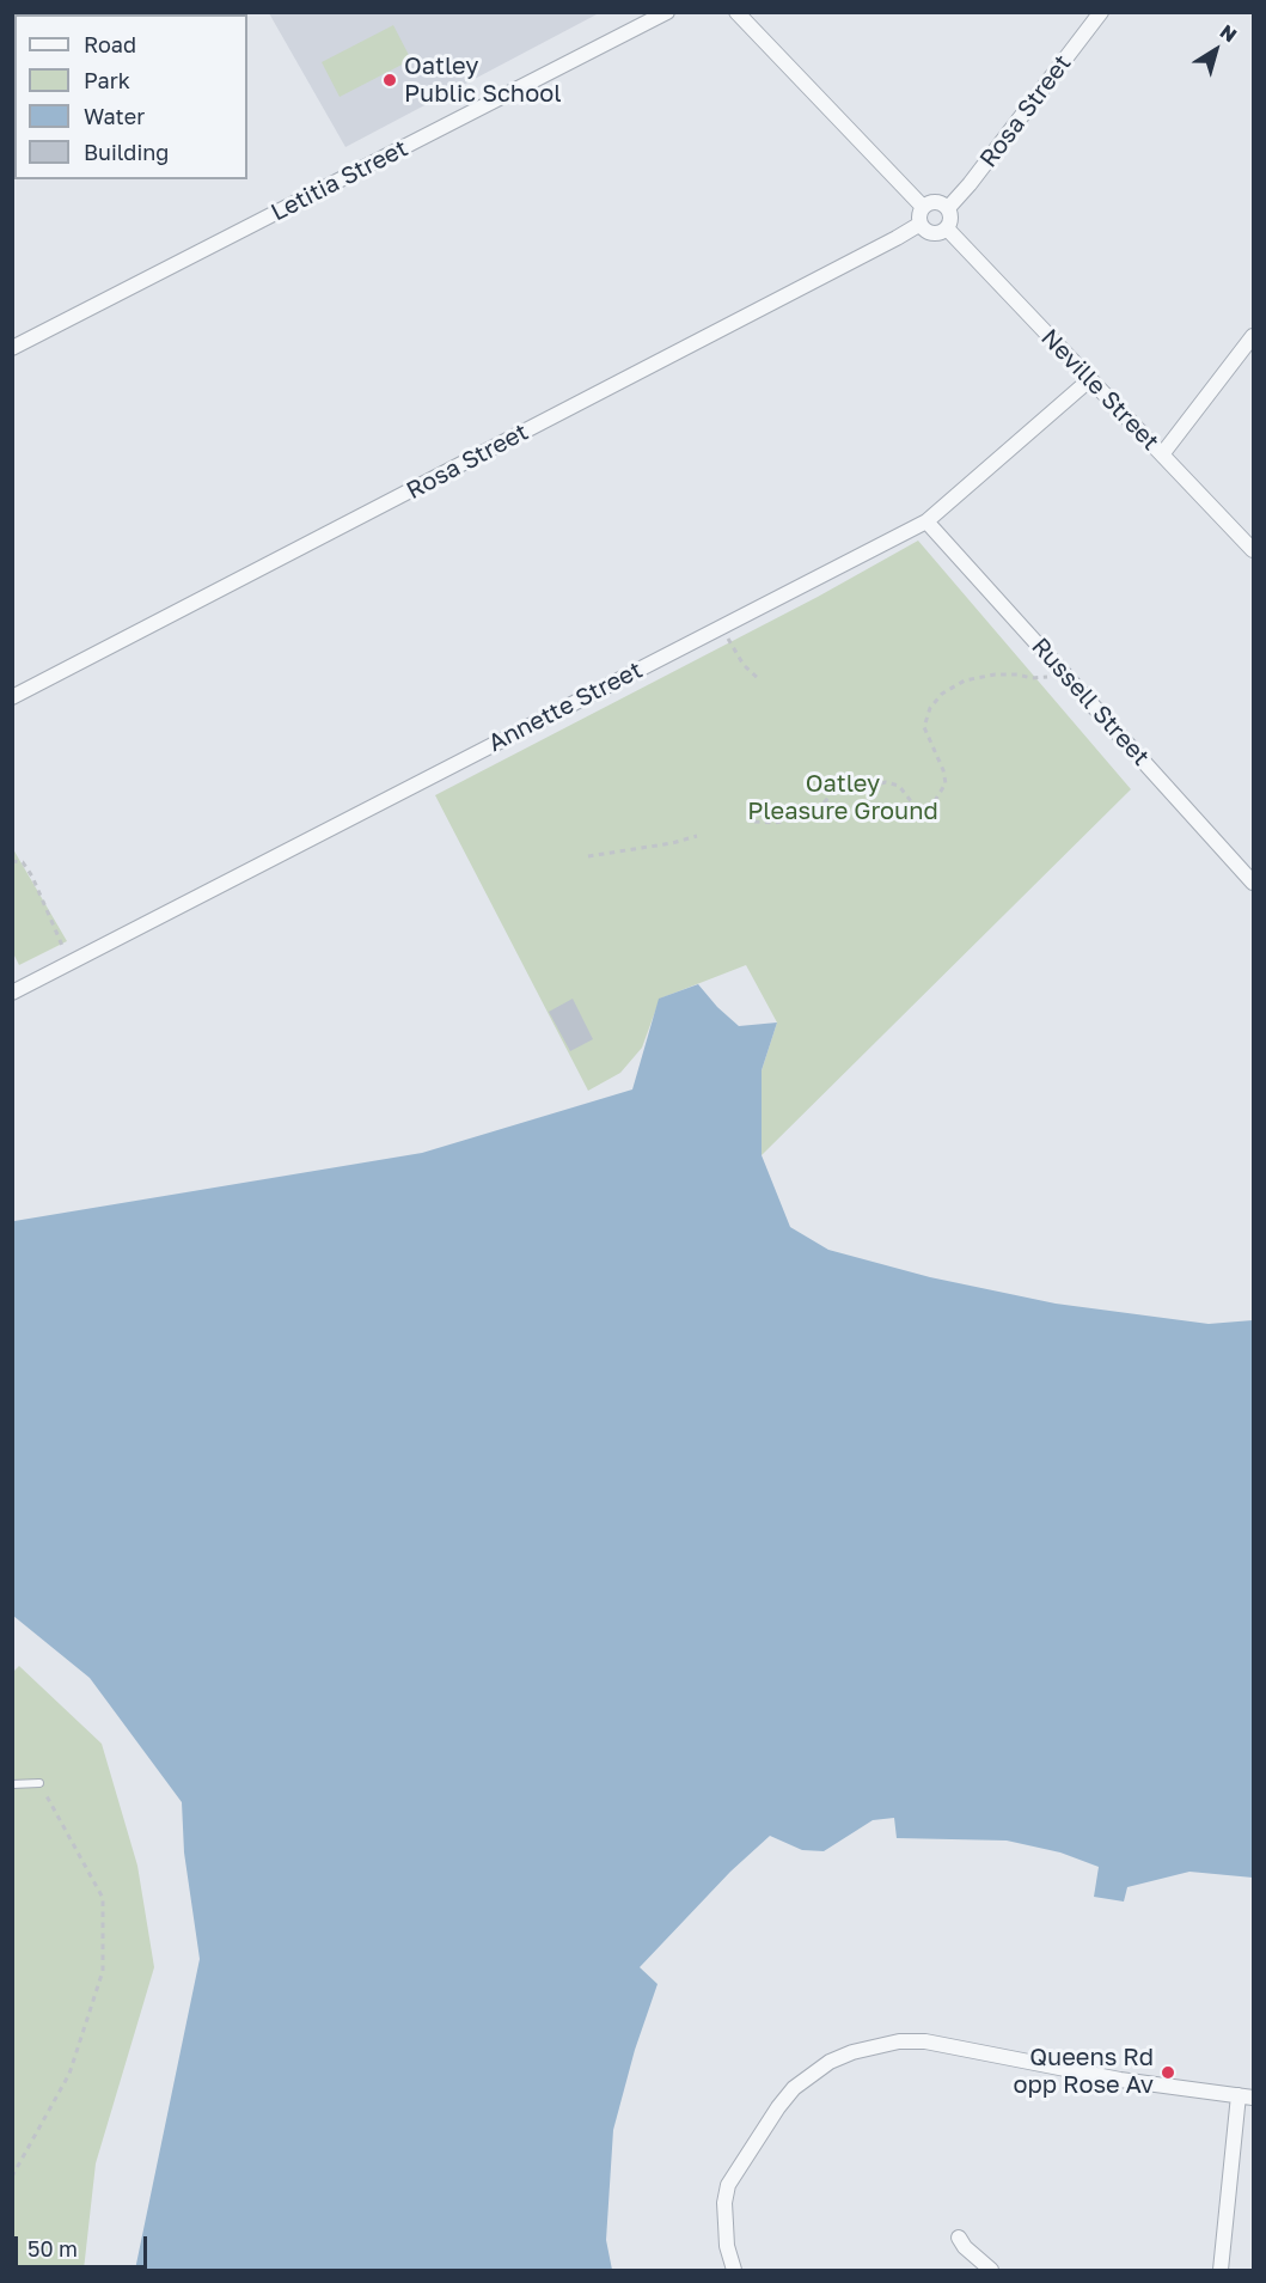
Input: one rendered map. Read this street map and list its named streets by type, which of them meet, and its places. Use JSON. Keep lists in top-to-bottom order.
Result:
{
  "streets": {
    "street": [
      "Rosa Street",
      "Letitia Street",
      "Neville Street",
      "Russell Street",
      "Annette Street"
    ]
  },
  "crossings": [
    ["Rosa Street", "Neville Street"],
    ["Neville Street", "Annette Street"],
    ["Russell Street", "Annette Street"]
  ],
  "parks": ["Oatley Pleasure Ground"],
  "places": ["Oatley Public School", "Queens Rd opp Rose Av"],
  "legend": [
    "Road",
    "Park",
    "Water",
    "Building"
  ],
  "scale_bar": "50 m",
  "north": "top right"
}
